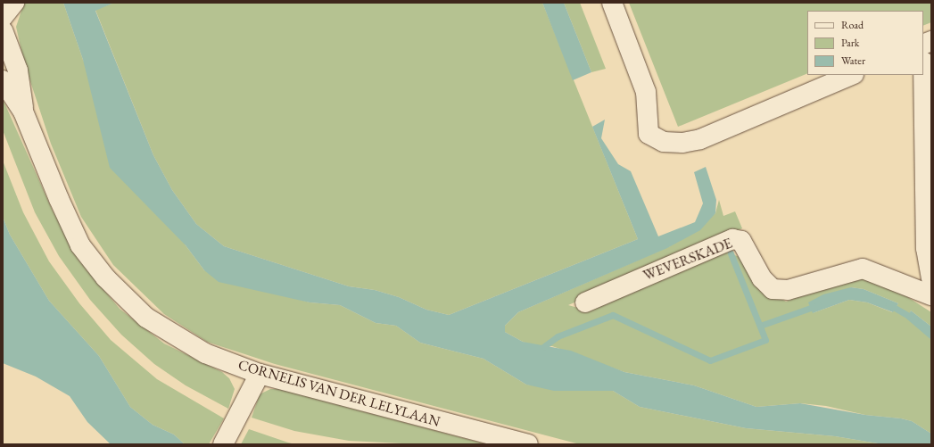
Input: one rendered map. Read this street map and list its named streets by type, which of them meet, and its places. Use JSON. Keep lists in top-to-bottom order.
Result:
{
  "streets": {
    "street": ["WEVERSKADE", "CORNELIS VAN DER LELYLAAN"]
  },
  "legend": ["Road", "Park", "Water"]
}
